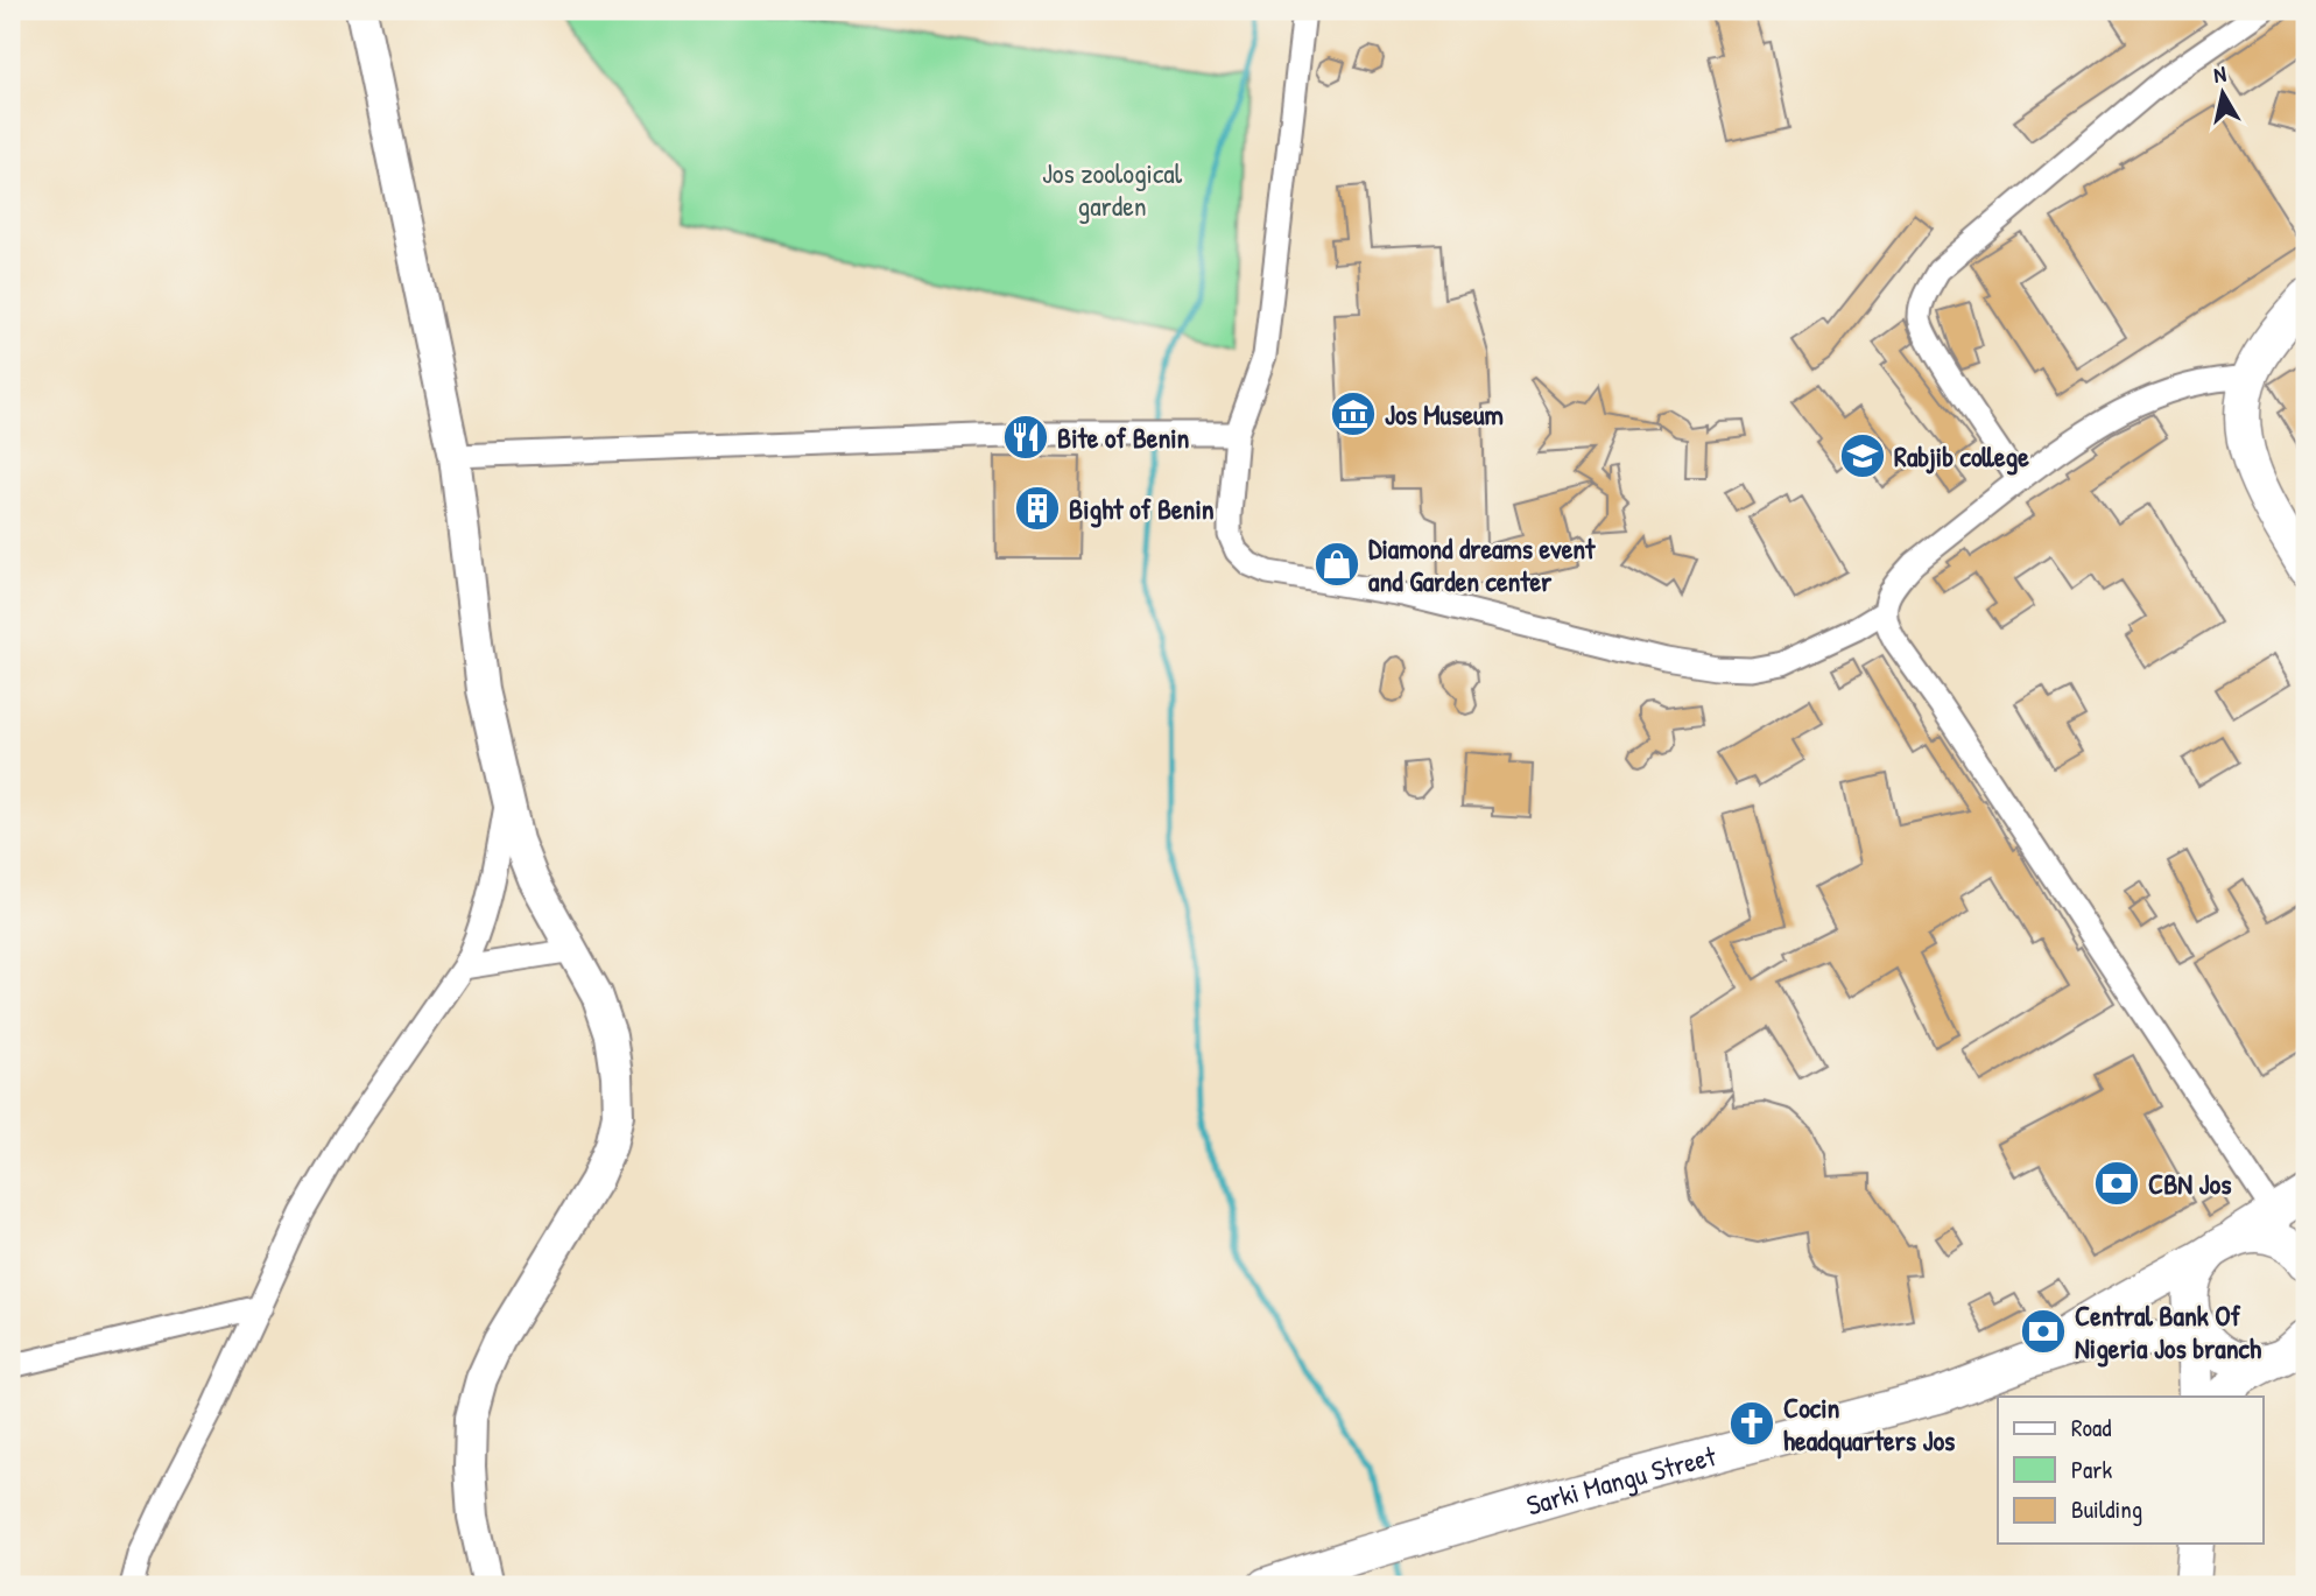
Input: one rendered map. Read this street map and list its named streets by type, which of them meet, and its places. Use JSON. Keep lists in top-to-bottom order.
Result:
{
  "streets": {
    "main road": ["Sarki Mangu Street"]
  },
  "parks": ["Jos zoological garden"],
  "places": {
    "museum": ["Jos Museum"],
    "restaurant": ["Bite of Benin"],
    "school or university": ["Rabjib college"],
    "building": ["Bight of Benin"],
    "shop": ["Diamond dreams event and Garden center"],
    "bank": ["CBN Jos", "Central Bank Of Nigeria Jos branch"],
    "church": ["Cocin headquarters Jos"]
  },
  "legend": ["Road", "Park", "Building"],
  "north": "top"
}
